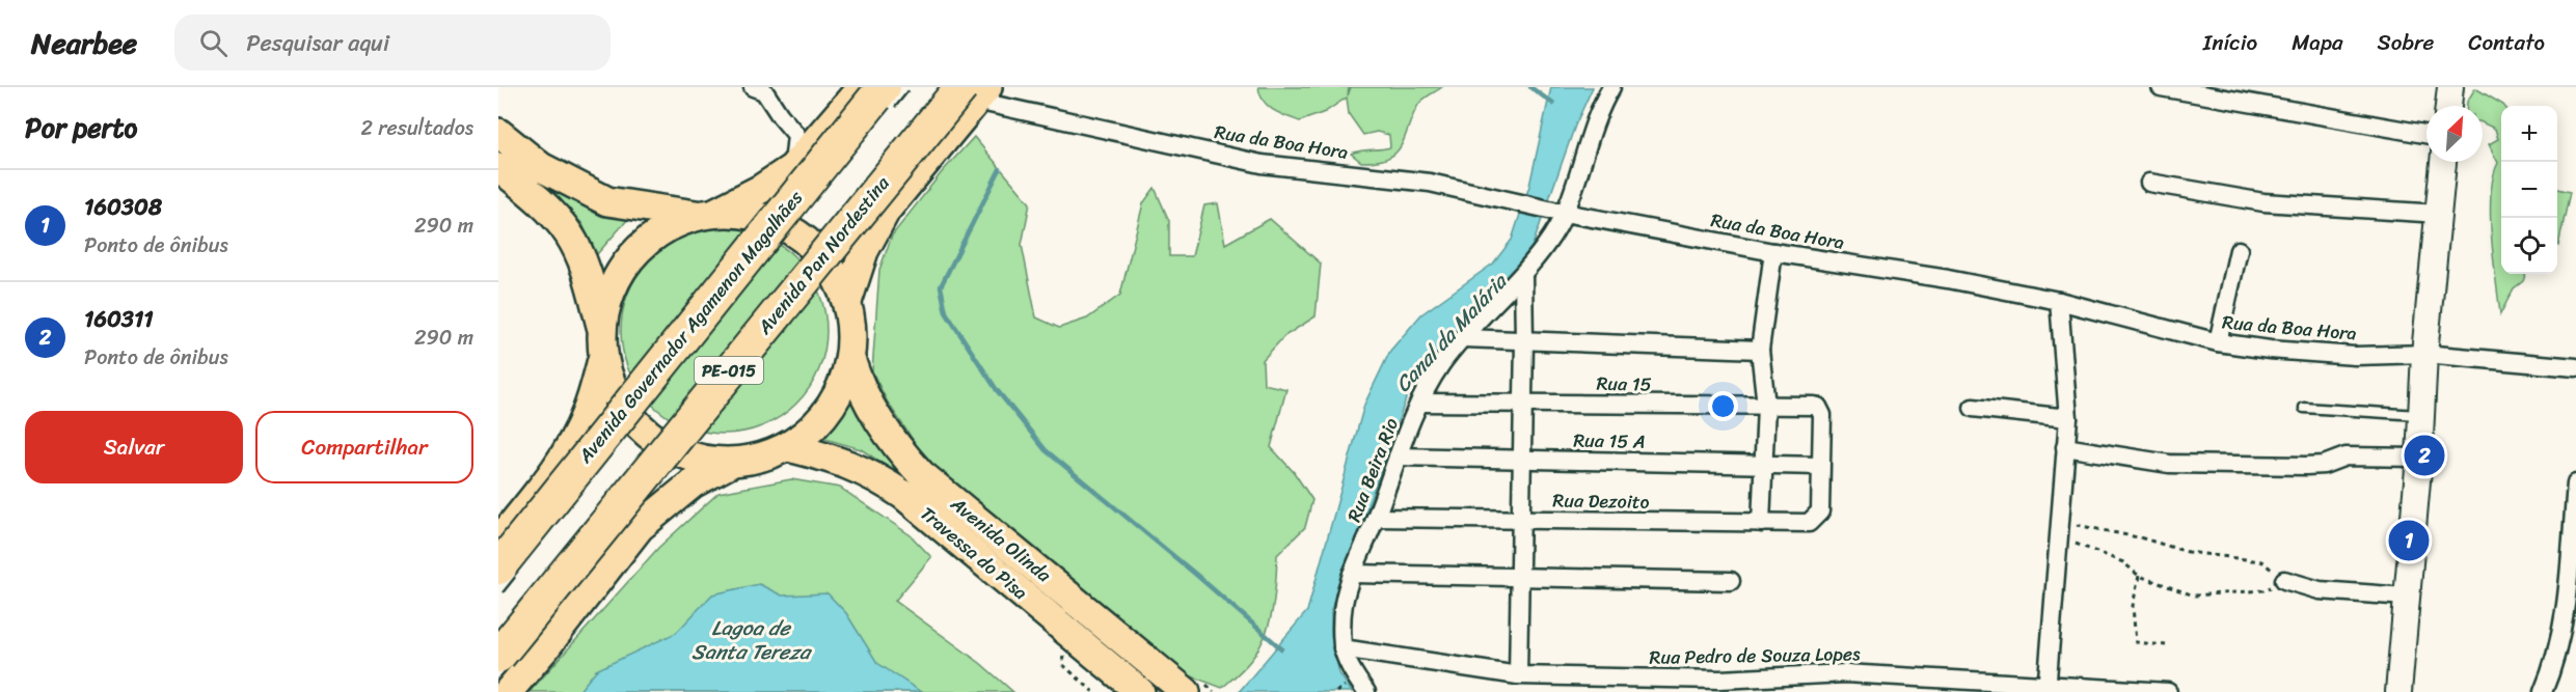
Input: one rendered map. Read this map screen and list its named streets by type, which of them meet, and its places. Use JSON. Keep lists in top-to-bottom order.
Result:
{
  "streets": {
    "highway": ["Avenida Pan Nordestina", "Avenida Governador Agamenon Magalhães", "PE-015"],
    "main road": ["Avenida Olinda", "Travessa do Pisa"],
    "street": [
      "Rua da Boa Hora",
      "Rua 15",
      "Rua 15 A",
      "Rua Beira Rio",
      "Rua Dezoito",
      "Rua Pedro de Souza Lopes"
    ]
  },
  "crossings": [
    ["Rua da Boa Hora", "Avenida Pan Nordestina"],
    ["Rua da Boa Hora", "Rua Beira Rio"],
    ["Rua 15", "Rua 15 A"],
    ["Rua 15", "Rua Beira Rio"],
    ["Rua 15", "Rua Dezoito"],
    ["Rua 15 A", "Rua Beira Rio"],
    ["Rua 15 A", "Rua Dezoito"],
    ["Rua Beira Rio", "Rua Dezoito"],
    ["Rua Beira Rio", "Rua Pedro de Souza Lopes"]
  ],
  "water": ["Canal da Malária", "Lagoa de Santa Tereza"],
  "north": "top right",
  "page": {
    "header": "Nearbee",
    "search": "Pesquisar aqui",
    "nav": [
      "Início",
      "Mapa",
      "Sobre",
      "Contato"
    ],
    "heading": ["Por perto", "2 resultados"],
    "map_buttons": ["+", "−"],
    "list": [
      {
        "mark": "1",
        "name": "160308",
        "note": "Ponto de ônibus",
        "value": "290 m"
      },
      {
        "mark": "2",
        "name": "160311",
        "note": "Ponto de ônibus",
        "value": "290 m"
      }
    ],
    "buttons": ["Salvar", "Compartilhar"],
    "pins": ["2", "1"]
  }
}
